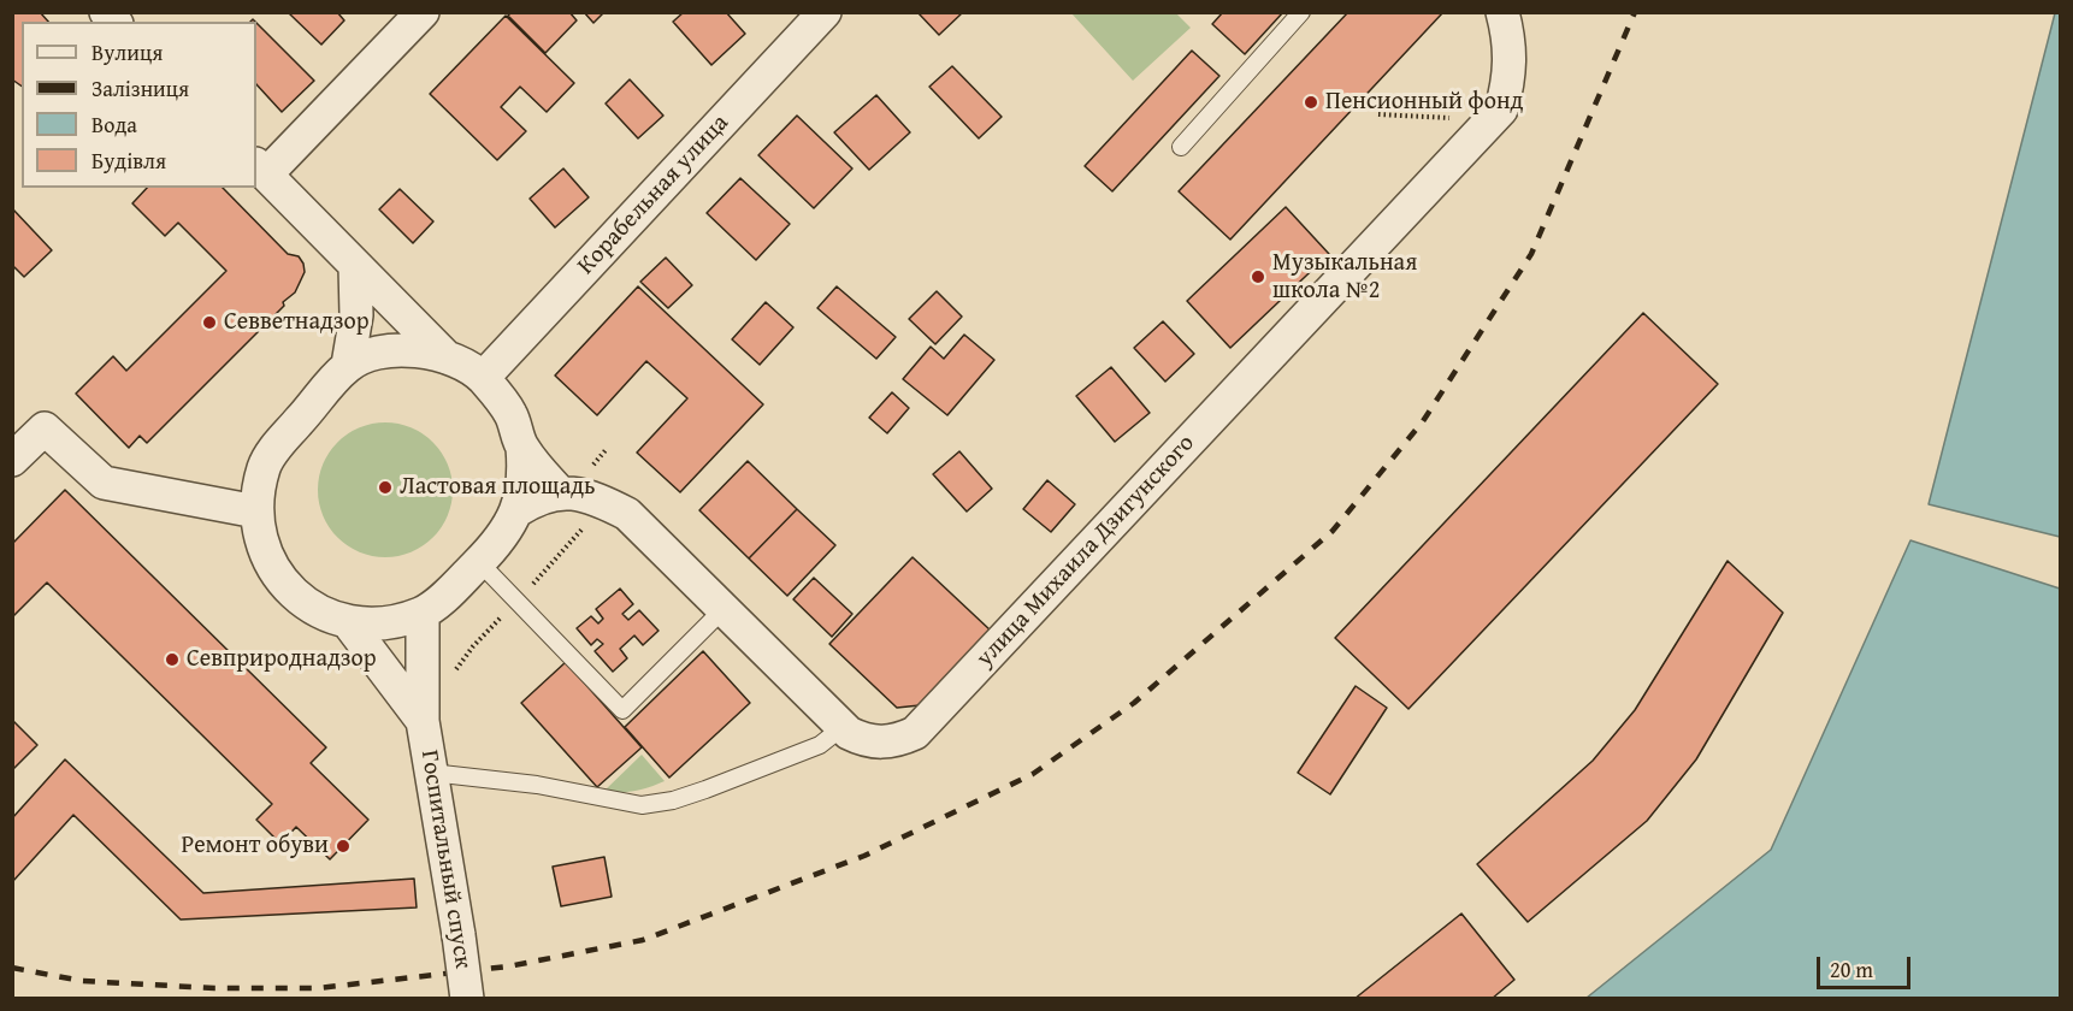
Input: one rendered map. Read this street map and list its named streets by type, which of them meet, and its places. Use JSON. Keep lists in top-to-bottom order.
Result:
{
  "streets": {
    "street": ["Корабельная улица", "улица Михаила Дзигунского", "Госпитальный спуск"]
  },
  "places": [
    "Пенсионный фонд",
    "Музыкальная школа №2",
    "Севветнадзор",
    "Ластовая площадь",
    "Севприроднадзор",
    "Ремонт обуви"
  ],
  "legend": [
    "Вулиця",
    "Залізниця",
    "Вода",
    "Будівля"
  ],
  "scale_bar": "20 m"
}
